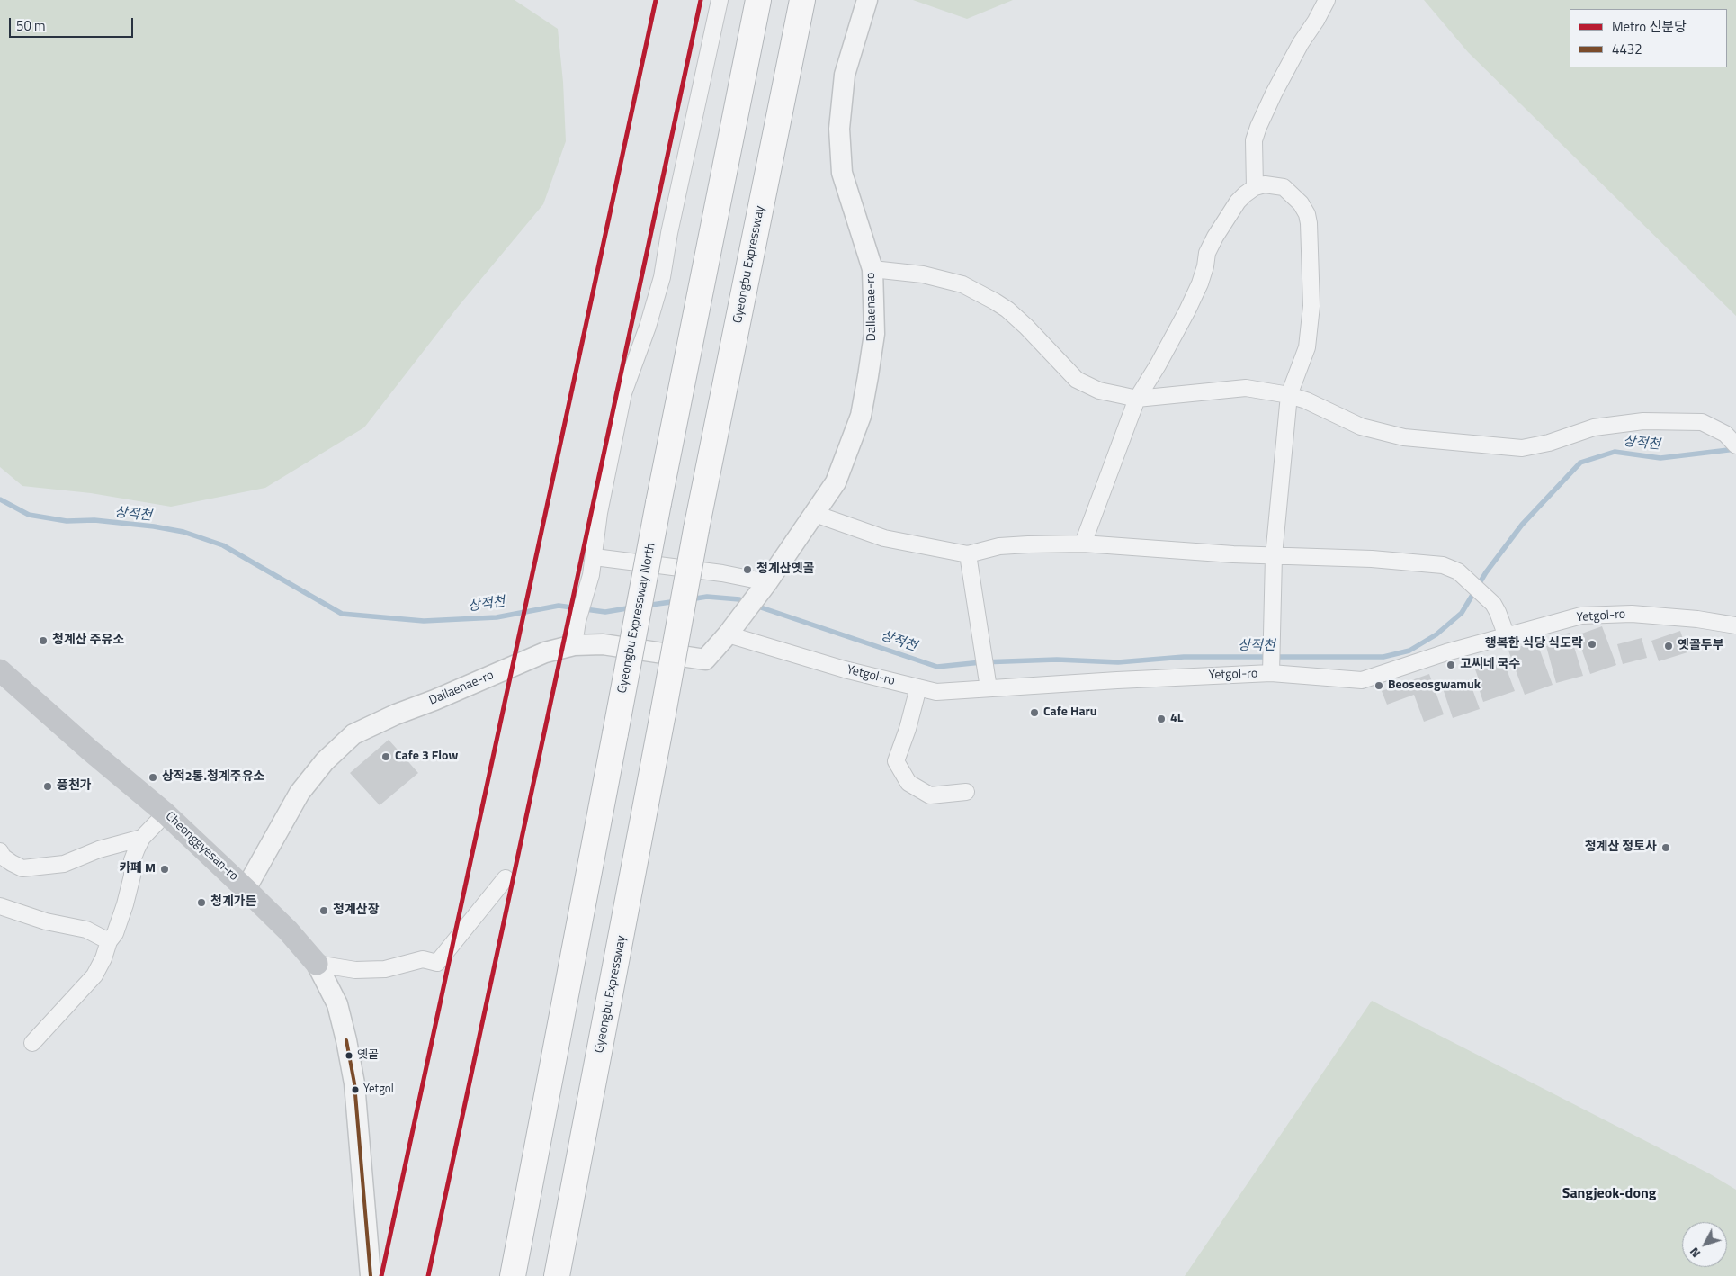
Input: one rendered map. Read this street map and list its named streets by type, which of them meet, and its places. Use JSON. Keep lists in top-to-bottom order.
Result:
{
  "streets": {
    "highway": ["Gyeongbu Expressway", "Gyeongbu Expressway North"],
    "main road": ["Cheonggyesan-ro"],
    "street": ["Dallaenae-ro", "Yetgol-ro"]
  },
  "crossings": [
    ["Dallaenae-ro", "Yetgol-ro"],
    ["Dallaenae-ro", "Cheonggyesan-ro"]
  ],
  "districts": ["Sangjeok-dong"],
  "water": ["상적천"],
  "places": [
    "청계산옛골",
    "청계산 주유소",
    "행복한 식당 식도락",
    "옛골두부",
    "고씨네 국수",
    "Beoseosgwamuk",
    "Cafe Haru",
    "4L",
    "Cafe 3 Flow",
    "상적2통.청계주유소",
    "풍천가",
    "청계산 정토사",
    "카페 M",
    "청계가든",
    "청계산장",
    "옛골",
    "Yetgol"
  ],
  "lines": ["metro line 신분당", "transit line 4432"],
  "legend": ["Metro 신분당", "4432"],
  "scale_bar": "50 m",
  "north": "bottom left"
}
